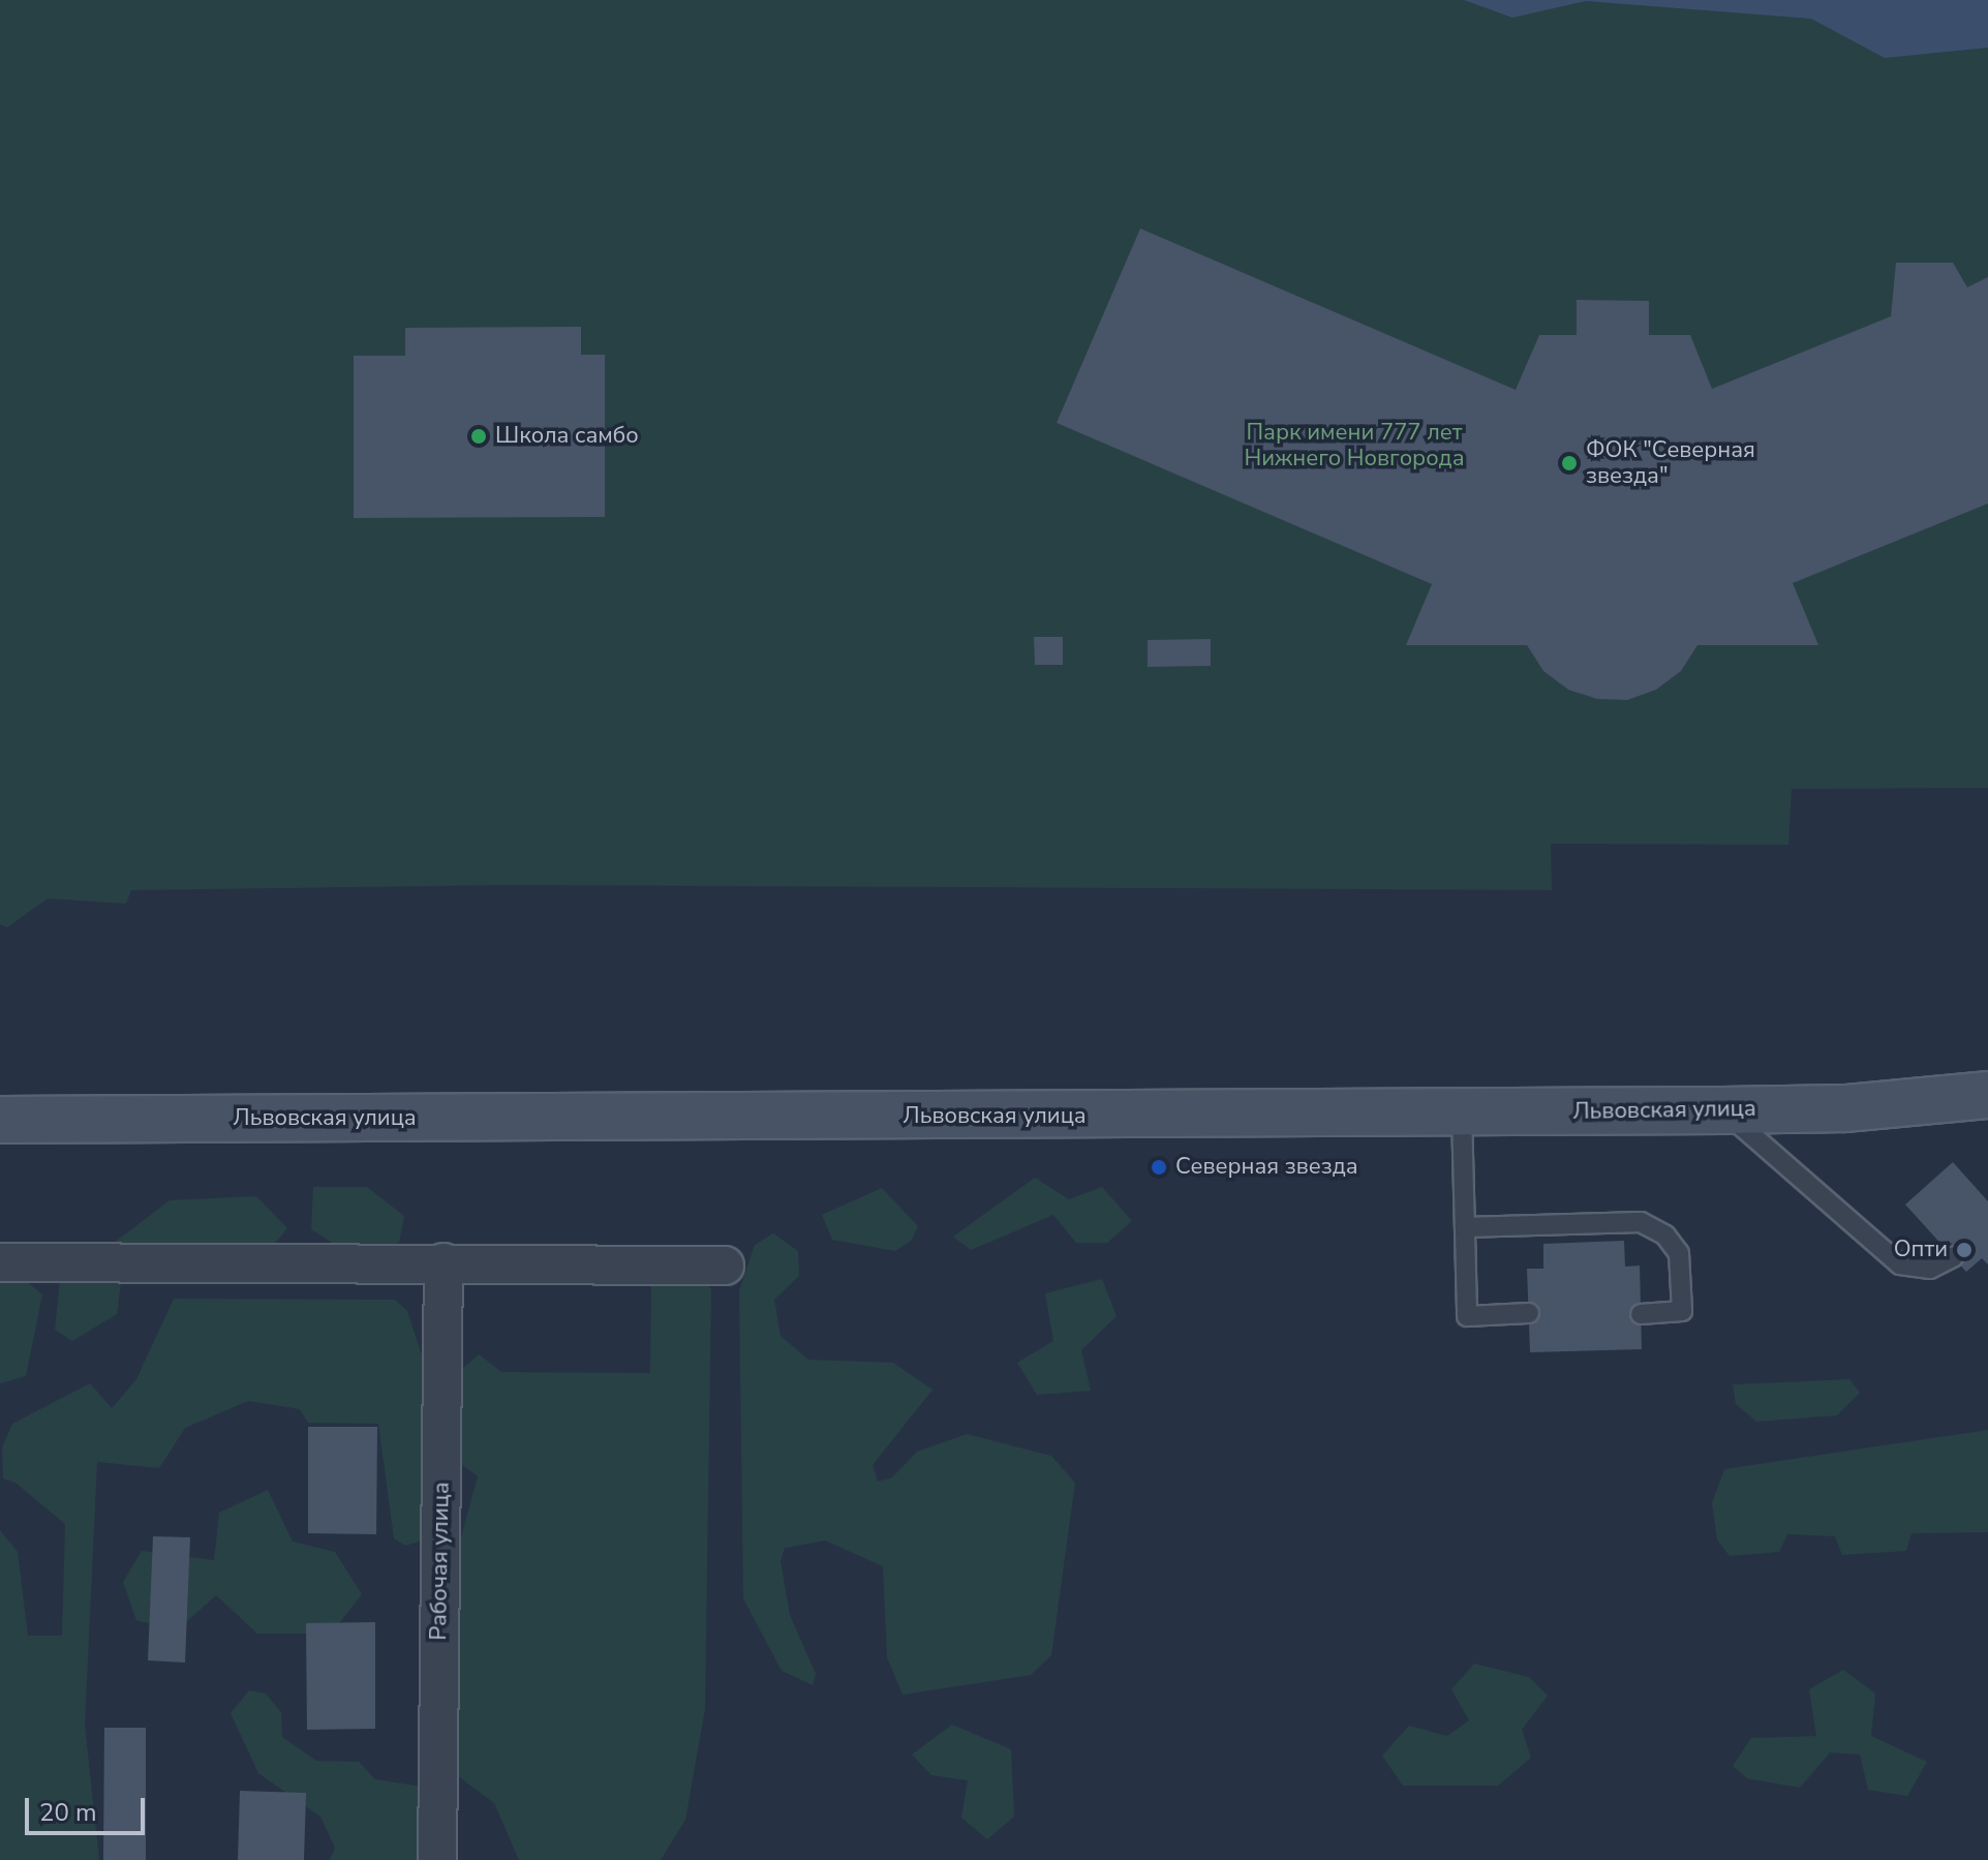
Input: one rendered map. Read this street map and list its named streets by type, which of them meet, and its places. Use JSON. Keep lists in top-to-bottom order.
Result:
{
  "streets": {
    "main road": ["Львовская улица"],
    "street": ["Рабочая улица"]
  },
  "parks": ["Парк имени 777 лет Нижнего Новгорода"],
  "places": [
    "Школа самбо",
    "ФОК \"Северная звезда\"",
    "Северная звезда",
    "Опти"
  ],
  "scale_bar": "20 m"
}
